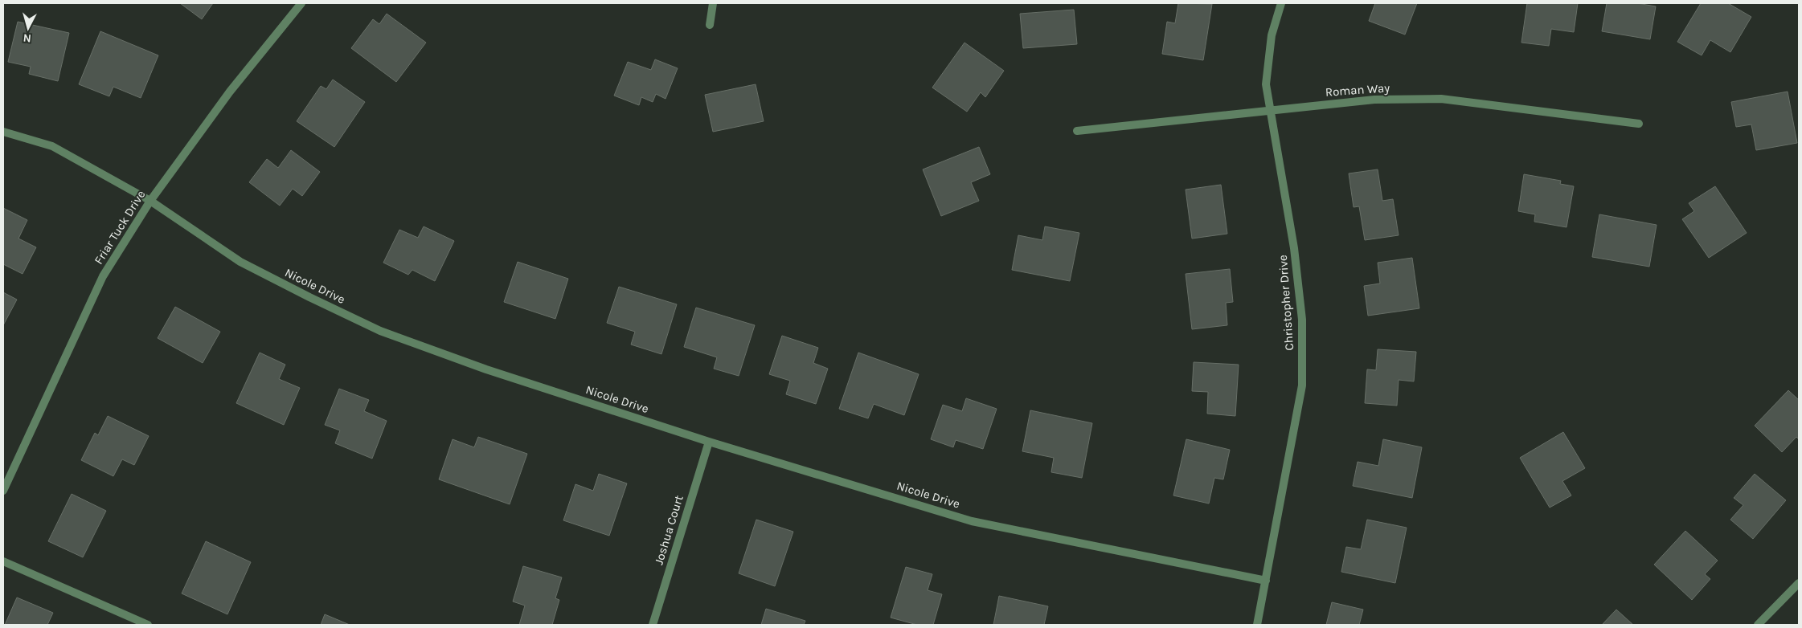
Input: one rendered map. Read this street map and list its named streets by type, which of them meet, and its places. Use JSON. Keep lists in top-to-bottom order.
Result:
{
  "streets": {
    "street": [
      "Roman Way",
      "Friar Tuck Drive",
      "Nicole Drive",
      "Christopher Drive",
      "Joshua Court"
    ]
  },
  "crossings": [
    ["Roman Way", "Christopher Drive"],
    ["Friar Tuck Drive", "Nicole Drive"],
    ["Nicole Drive", "Christopher Drive"],
    ["Nicole Drive", "Joshua Court"]
  ],
  "north": "bottom"
}
